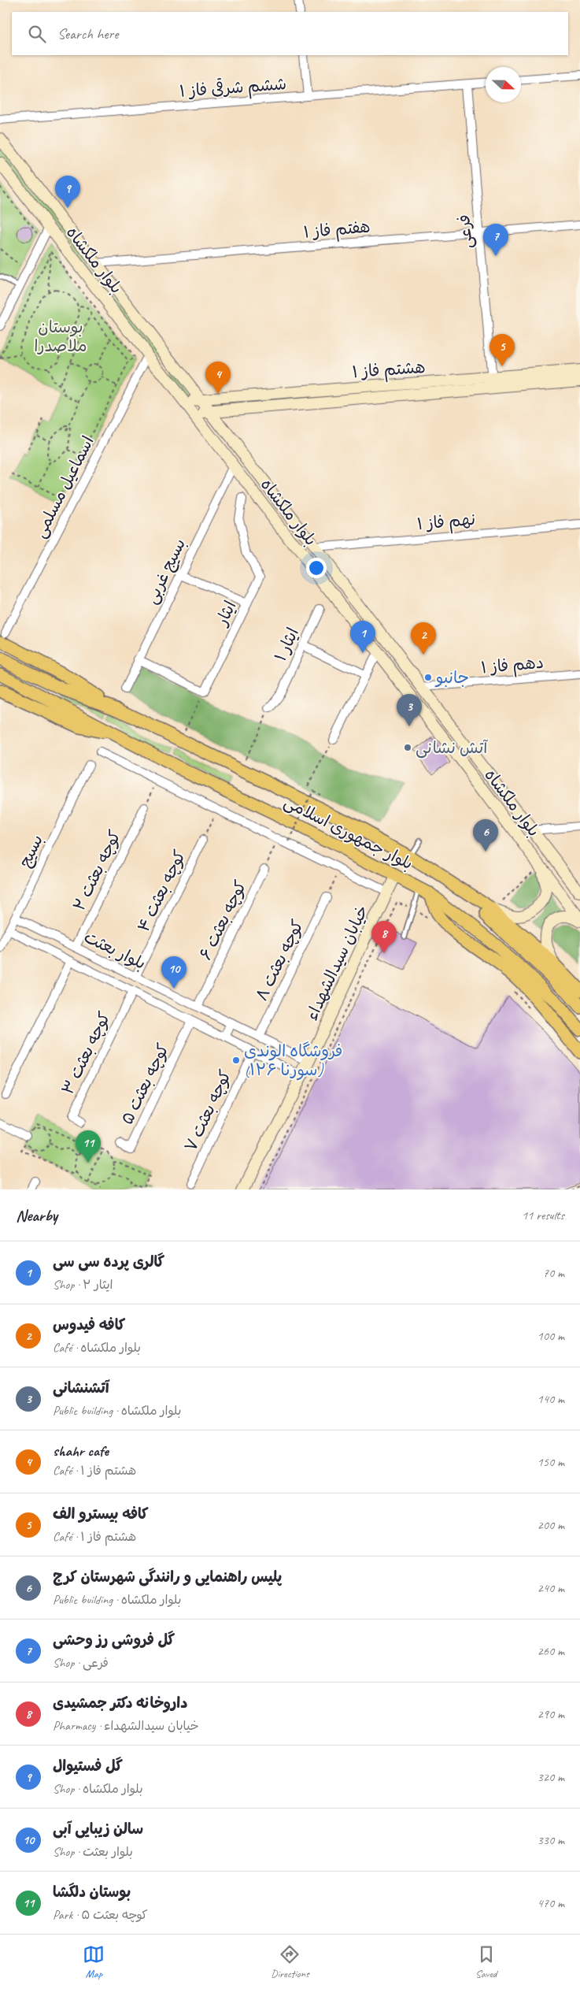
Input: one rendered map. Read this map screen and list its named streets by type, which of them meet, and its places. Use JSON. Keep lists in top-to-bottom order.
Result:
{
  "streets": {
    "main road": [
      "بلوار ملکشاه",
      "هشتم فاز ۱",
      "بلوار جمهوری اسلامی",
      "خیابان سیدالشهداء"
    ],
    "street": [
      "ششم شرقی فاز ۱",
      "هفتم فاز ۱",
      "فرعی",
      "اسماعیل مسلمی",
      "نهم فاز ۱",
      "بسیج غربی",
      "ایثار",
      "ایثار ۱",
      "دهم فاز ۱",
      "بسیج",
      "کوچه بعثت ۲",
      "کوچه بعثت ۴",
      "کوچه بعثت ۶",
      "بلوار بعثت",
      "کوچه بعثت ۸",
      "کوچه بعثت ۳",
      "کوچه بعثت ۵",
      "کوچه بعثت ۷"
    ]
  },
  "crossings": [
    ["ششم شرقی فاز ۱", "فرعی"],
    ["هفتم فاز ۱", "فرعی"],
    ["هفتم فاز ۱", "بلوار ملکشاه"],
    ["فرعی", "هشتم فاز ۱"],
    ["بلوار ملکشاه", "هشتم فاز ۱"],
    ["بلوار ملکشاه", "اسماعیل مسلمی"],
    ["بلوار ملکشاه", "نهم فاز ۱"],
    ["بلوار ملکشاه", "بسیج غربی"],
    ["بلوار ملکشاه", "دهم فاز ۱"],
    ["بلوار جمهوری اسلامی", "خیابان سیدالشهداء"],
    ["بسیج", "بلوار بعثت"],
    ["کوچه بعثت ۲", "بلوار بعثت"],
    ["کوچه بعثت ۴", "بلوار بعثت"],
    ["کوچه بعثت ۶", "بلوار بعثت"],
    ["بلوار بعثت", "کوچه بعثت ۸"],
    ["بلوار بعثت", "خیابان سیدالشهداء"],
    ["بلوار بعثت", "کوچه بعثت ۳"],
    ["بلوار بعثت", "کوچه بعثت ۵"],
    ["بلوار بعثت", "کوچه بعثت ۷"]
  ],
  "parks": ["بوستان ملاصدرا"],
  "places": ["جانبو", "آتش نشانی", "فروشگاه الوندی (سورنا ۱۲۶)"],
  "north": "right",
  "page": {
    "search": "Search here",
    "pins": [
      "9",
      "7",
      "5",
      "4",
      "1",
      "2",
      "3",
      "6",
      "8",
      "10",
      "11"
    ],
    "heading": ["Nearby", "11 results"],
    "list": [
      {
        "mark": "1",
        "name": "گالری پرده سی سی",
        "note": "Shop · ایثار ۲",
        "value": "70 m"
      },
      {
        "mark": "2",
        "name": "كافه فيدوس",
        "note": "Café · بلوار ملکشاه",
        "value": "100 m"
      },
      {
        "mark": "3",
        "name": "آتشنشانی",
        "note": "Public building · بلوار ملکشاه",
        "value": "140 m"
      },
      {
        "mark": "4",
        "name": "shahr cafe",
        "note": "Café · هشتم فاز ۱",
        "value": "150 m"
      },
      {
        "mark": "5",
        "name": "کافه بیسترو الف",
        "note": "Café · هشتم فاز ۱",
        "value": "200 m"
      },
      {
        "mark": "6",
        "name": "پلیس راهنمایی و رانندگی شهرستان کرج",
        "note": "Public building · بلوار ملکشاه",
        "value": "240 m"
      },
      {
        "mark": "7",
        "name": "گل فروشی رز وحشی",
        "note": "Shop · فرعی",
        "value": "260 m"
      },
      {
        "mark": "8",
        "name": "داروخانه دکتر جمشیدی",
        "note": "Pharmacy · خیابان سیدالشهداء",
        "value": "290 m"
      },
      {
        "mark": "9",
        "name": "گل فستیوال",
        "note": "Shop · بلوار ملکشاه",
        "value": "320 m"
      },
      {
        "mark": "10",
        "name": "سالن زیبایی آبی",
        "note": "Shop · بلوار بعثت",
        "value": "330 m"
      },
      {
        "mark": "11",
        "name": "بوستان دلگشا",
        "note": "Park · کوچه بعثت ۵",
        "value": "470 m"
      }
    ],
    "nav": ["Map", "Directions", "Saved"]
  }
}
